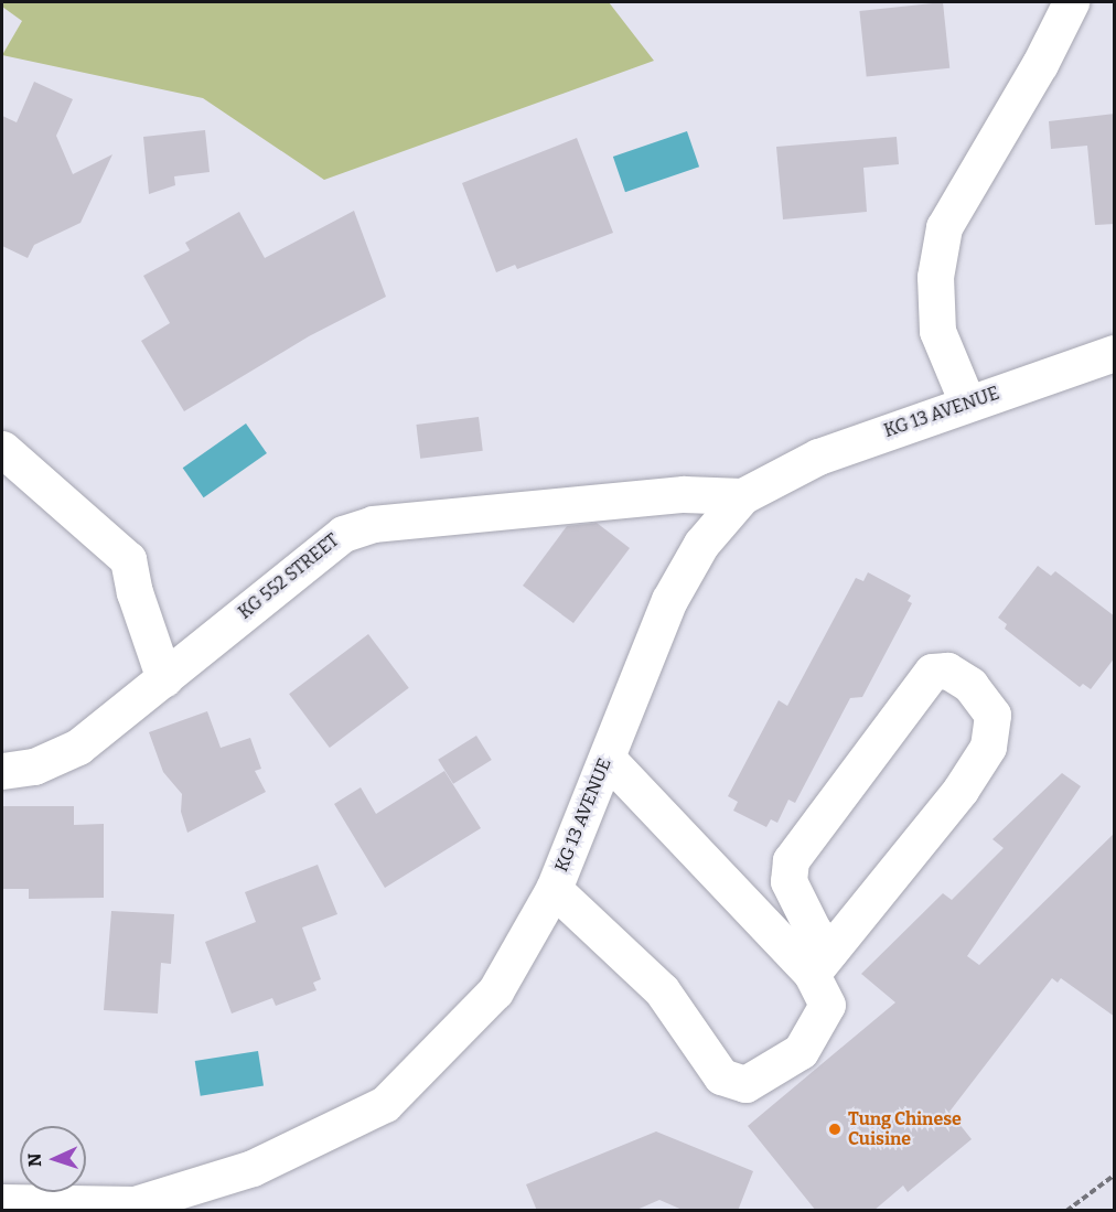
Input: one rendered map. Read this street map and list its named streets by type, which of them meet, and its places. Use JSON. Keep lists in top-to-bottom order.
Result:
{
  "streets": {
    "street": ["KG 13 AVENUE", "KG 552 STREET"]
  },
  "crossings": [
    ["KG 13 AVENUE", "KG 552 STREET"]
  ],
  "places": ["Tung Chinese Cuisine"],
  "north": "left"
}
